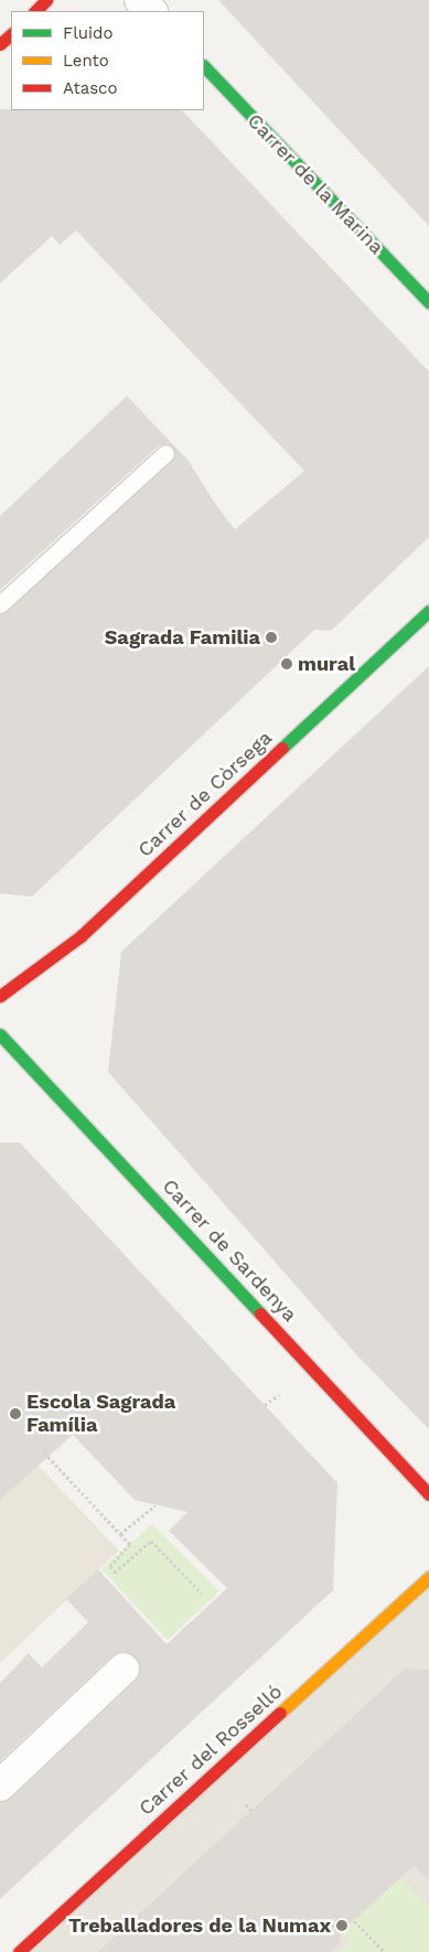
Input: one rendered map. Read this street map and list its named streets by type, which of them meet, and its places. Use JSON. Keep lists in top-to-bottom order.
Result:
{
  "streets": {
    "street": [
      "Carrer de la Marina",
      "Carrer de Còrsega",
      "Carrer de Sardenya",
      "Carrer del Rosselló"
    ]
  },
  "places": [
    "Sagrada Familia",
    "mural",
    "Escola Sagrada Família",
    "Treballadores de la Numax"
  ],
  "legend": ["Fluido", "Lento", "Atasco"]
}
